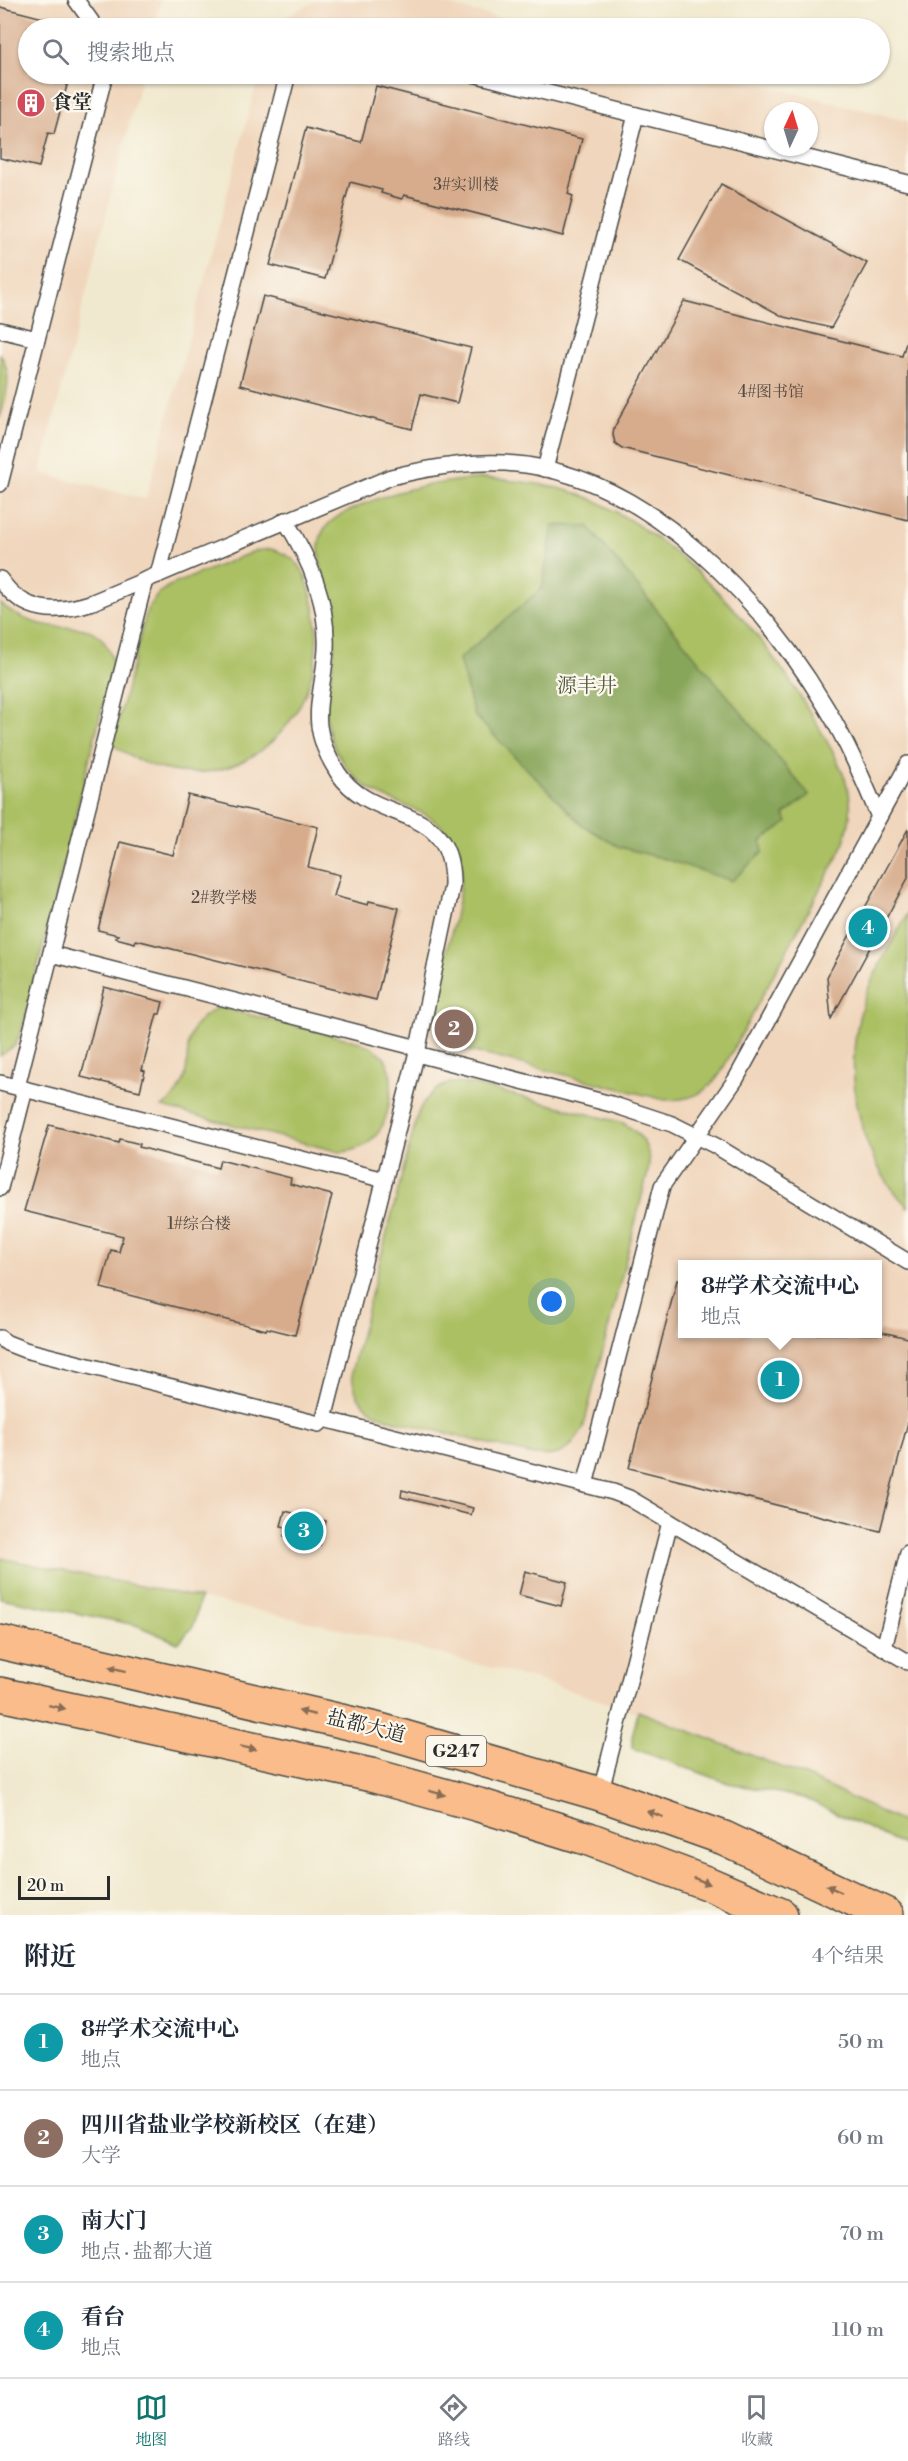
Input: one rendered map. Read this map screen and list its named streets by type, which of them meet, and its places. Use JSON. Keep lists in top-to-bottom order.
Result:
{
  "streets": {
    "main road": ["盐都大道", "G247"]
  },
  "parks": ["源丰井"],
  "places": {
    "building": ["食堂"]
  },
  "house_numbers": [
    "3#实训楼",
    "4#图书馆",
    "2#教学楼",
    "1#综合楼"
  ],
  "scale_bar": "20 m",
  "north": "top",
  "page": {
    "search": "搜索地点",
    "pins": [
      "4",
      "2",
      "1",
      "3"
    ],
    "popup": ["8#学术交流中心", "地点"],
    "scale": "20 m",
    "heading": ["附近", "4个结果"],
    "list": [
      {
        "mark": "1",
        "name": "8#学术交流中心",
        "note": "地点",
        "value": "50 m"
      },
      {
        "mark": "2",
        "name": "四川省盐业学校新校区（在建）",
        "note": "大学",
        "value": "60 m"
      },
      {
        "mark": "3",
        "name": "南大门",
        "note": "地点 · 盐都大道",
        "value": "70 m"
      },
      {
        "mark": "4",
        "name": "看台",
        "note": "地点",
        "value": "110 m"
      }
    ],
    "nav": ["地图", "路线", "收藏"]
  }
}
